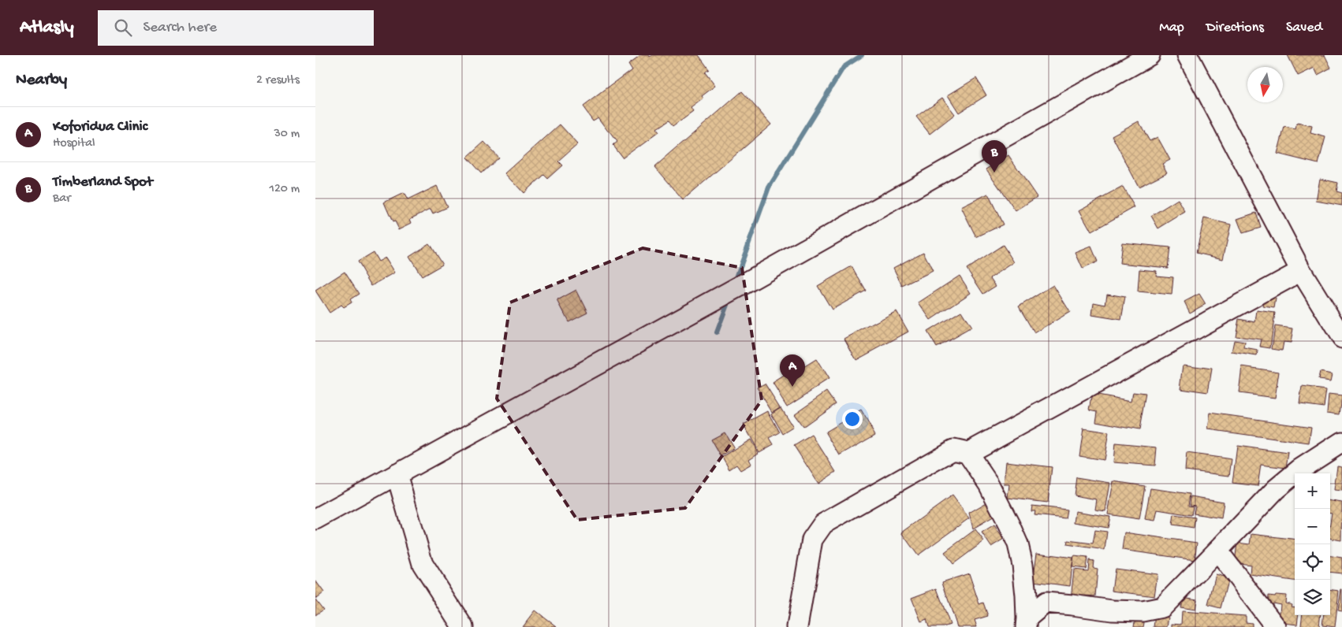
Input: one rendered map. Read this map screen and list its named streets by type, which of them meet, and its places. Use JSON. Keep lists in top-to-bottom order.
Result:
{
  "north": "bottom",
  "page": {
    "header": "Atlasly",
    "search": "Search here",
    "nav": ["Map", "Directions", "Saved"],
    "heading": ["Nearby", "2 results"],
    "list": [
      {
        "mark": "A",
        "name": "Koforidua Clinic",
        "note": "Hospital",
        "value": "30 m"
      },
      {
        "mark": "B",
        "name": "Timberland Spot",
        "note": "Bar",
        "value": "120 m"
      }
    ],
    "pins": ["B", "A"],
    "map_buttons": ["+", "−"]
  }
}
